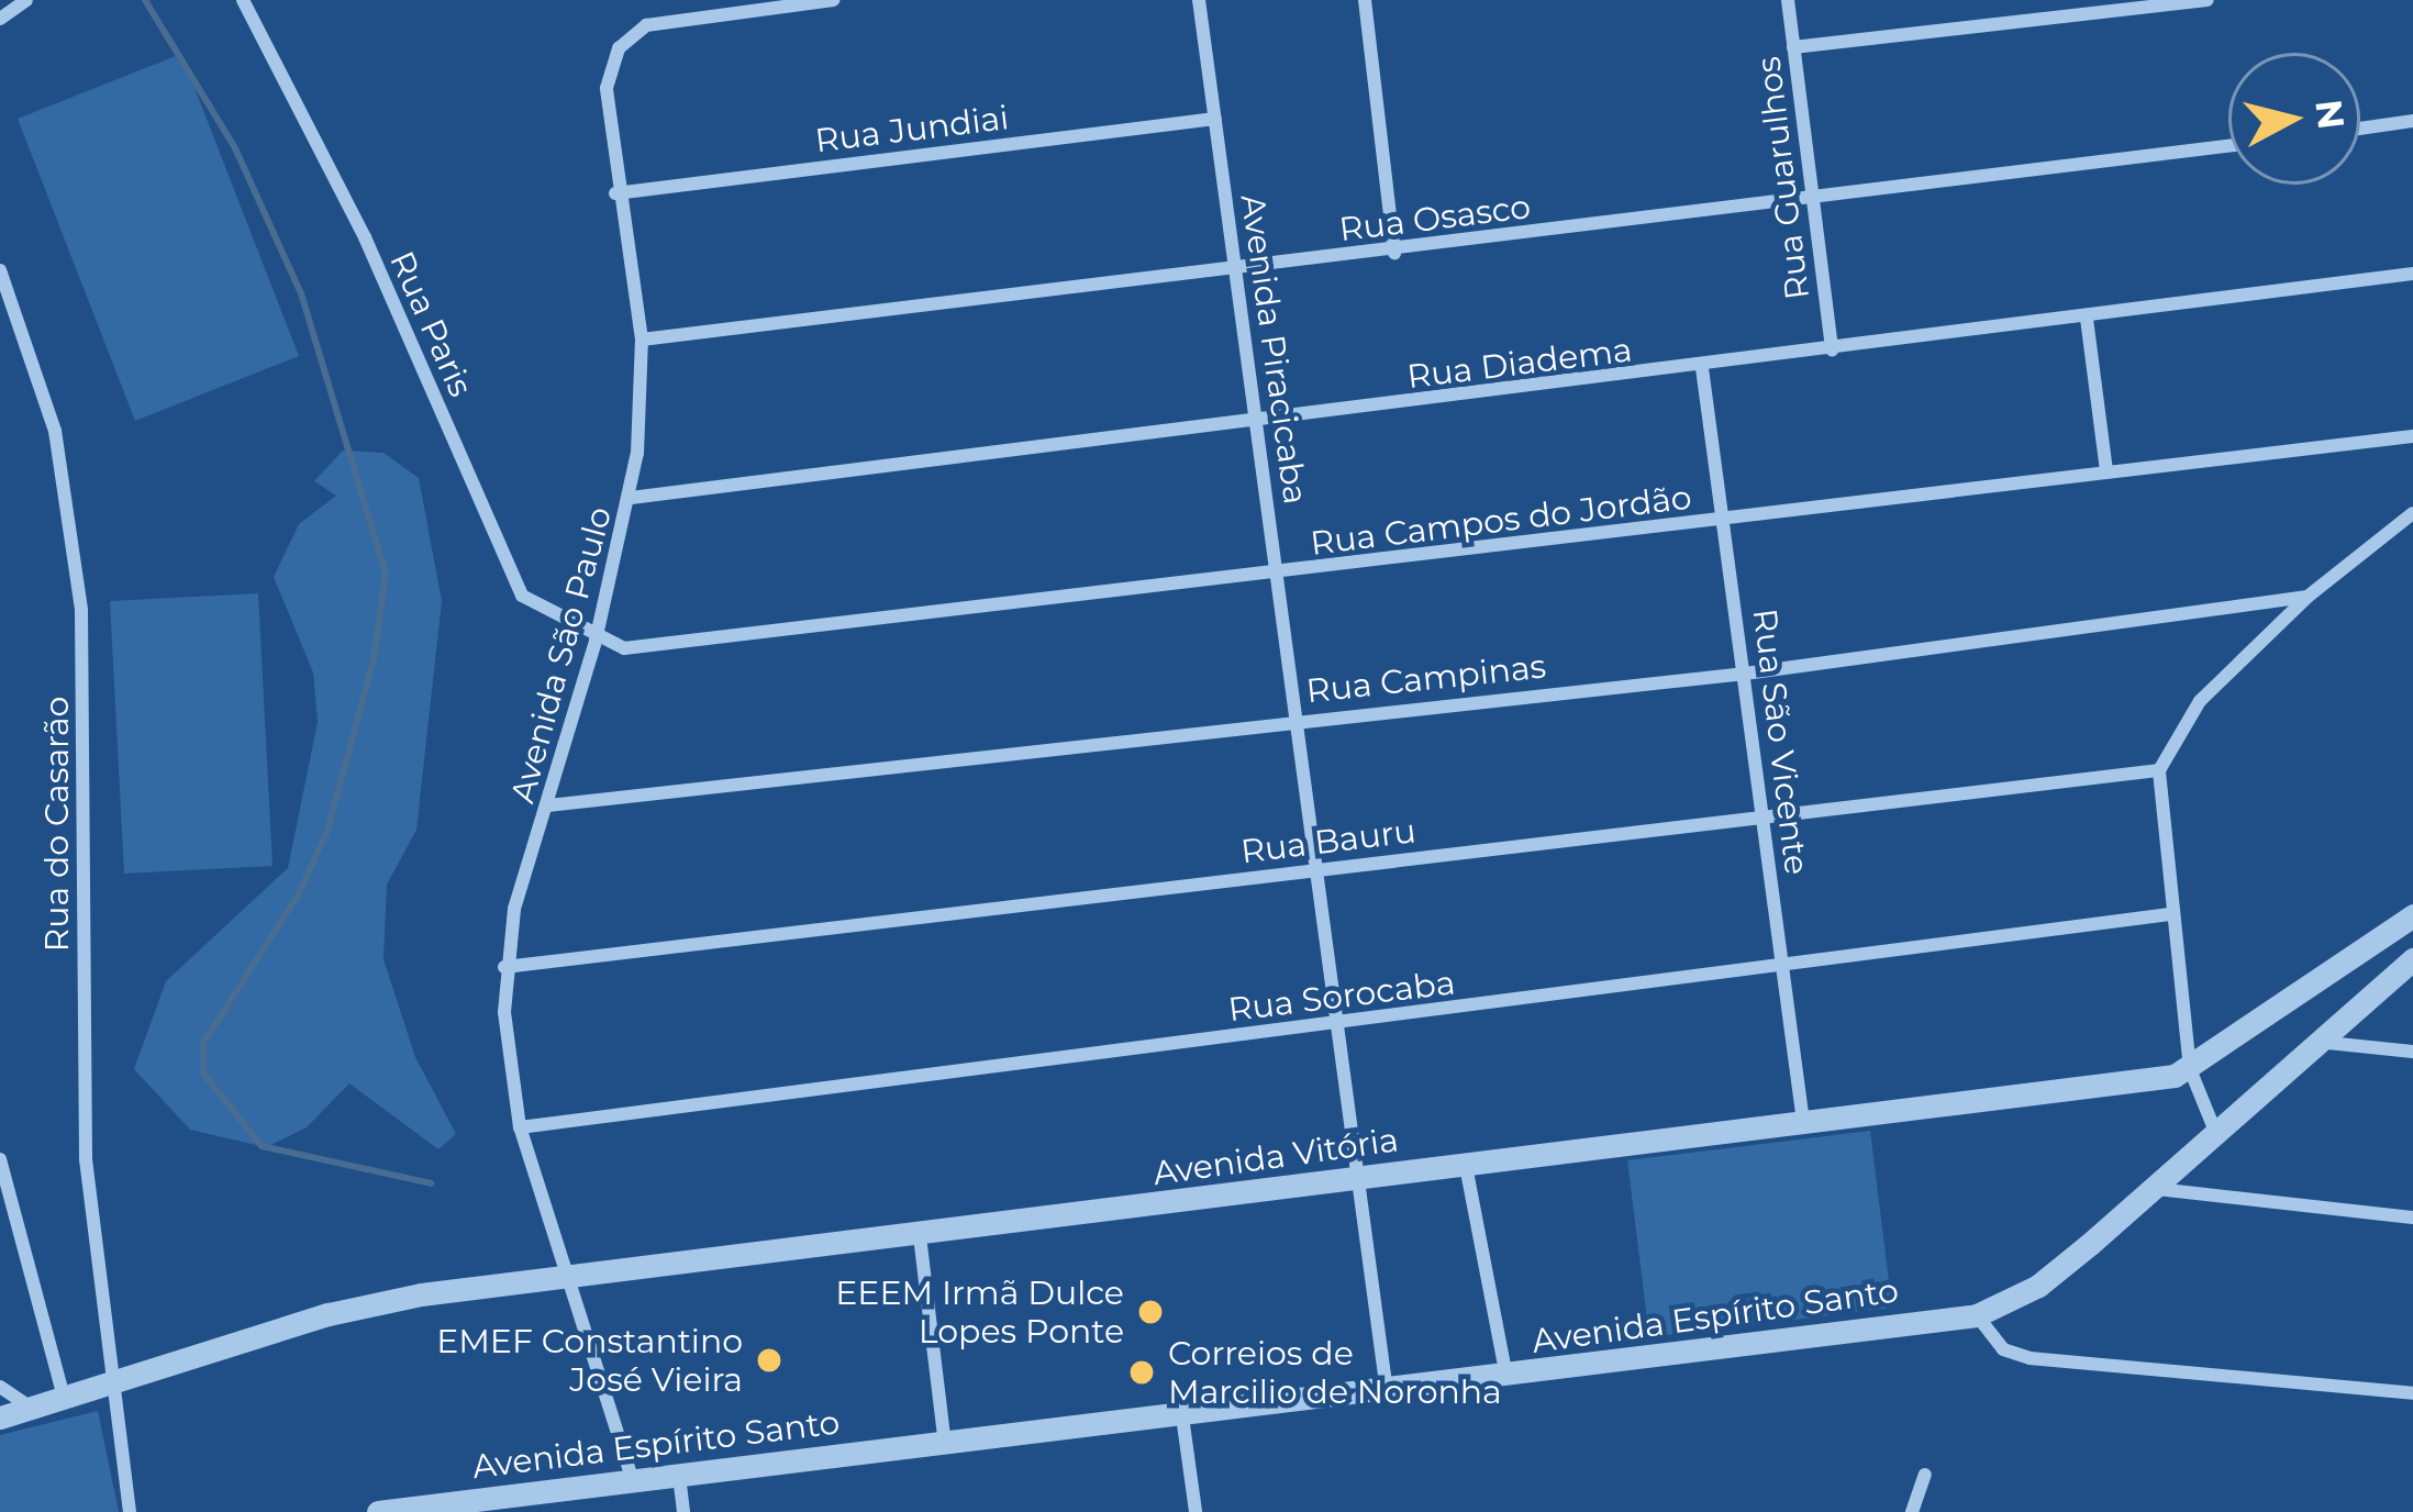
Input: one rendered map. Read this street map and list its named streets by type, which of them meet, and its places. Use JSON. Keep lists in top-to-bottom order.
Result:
{
  "streets": {
    "street": [
      "Rua Jundiai",
      "Rua Guarulhos",
      "Rua Osasco",
      "Rua Paris",
      "Avenida Piracicaba",
      "Rua Diadema",
      "Rua Campos do Jordão",
      "Avenida São Paulo",
      "Rua Campinas",
      "Rua São Vicente",
      "Rua do Casarão",
      "Rua Bauru",
      "Rua Sorocaba",
      "Avenida Vitória",
      "Avenida Espírito Santo"
    ]
  },
  "crossings": [
    ["Rua Jundiai", "Avenida Piracicaba"],
    ["Rua Jundiai", "Avenida São Paulo"],
    ["Rua Guarulhos", "Rua Osasco"],
    ["Rua Guarulhos", "Rua Diadema"],
    ["Rua Osasco", "Avenida Piracicaba"],
    ["Rua Osasco", "Avenida São Paulo"],
    ["Rua Paris", "Rua Campos do Jordão"],
    ["Rua Paris", "Avenida São Paulo"],
    ["Avenida Piracicaba", "Rua Diadema"],
    ["Avenida Piracicaba", "Rua Campos do Jordão"],
    ["Avenida Piracicaba", "Rua Campinas"],
    ["Avenida Piracicaba", "Rua Bauru"],
    ["Avenida Piracicaba", "Rua Sorocaba"],
    ["Avenida Piracicaba", "Avenida Vitória"],
    ["Avenida Piracicaba", "Avenida Espírito Santo"],
    ["Rua Diadema", "Avenida São Paulo"],
    ["Rua Diadema", "Rua São Vicente"],
    ["Rua Campos do Jordão", "Avenida São Paulo"],
    ["Rua Campos do Jordão", "Rua São Vicente"],
    ["Avenida São Paulo", "Rua Campinas"],
    ["Avenida São Paulo", "Rua Bauru"],
    ["Avenida São Paulo", "Rua Sorocaba"],
    ["Avenida São Paulo", "Avenida Vitória"],
    ["Avenida São Paulo", "Avenida Espírito Santo"],
    ["Rua Campinas", "Rua São Vicente"],
    ["Rua São Vicente", "Rua Bauru"],
    ["Rua São Vicente", "Rua Sorocaba"],
    ["Rua São Vicente", "Avenida Vitória"],
    ["Rua do Casarão", "Avenida Vitória"]
  ],
  "places": ["EEEM Irmã Dulce Lopes Ponte", "EMEF Constantino José Vieira", "Correios de Marcilio de Noronha"],
  "north": "right"
}
